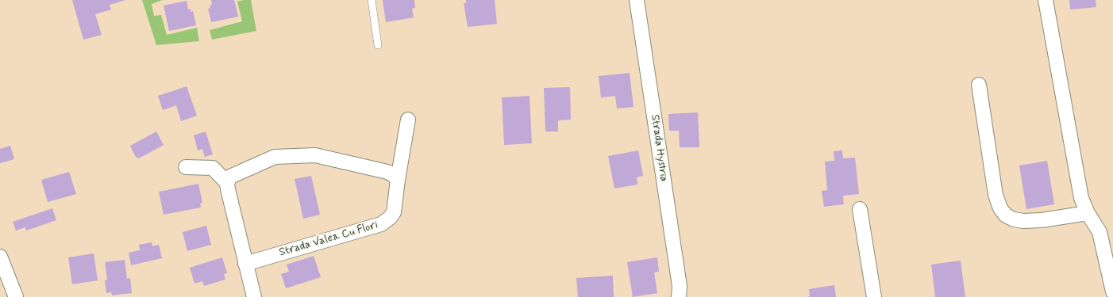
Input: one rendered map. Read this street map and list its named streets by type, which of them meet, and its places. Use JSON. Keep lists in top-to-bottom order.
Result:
{
  "streets": {
    "street": ["Strada Hystria", "Strada Valea Cu Flori"]
  }
}
